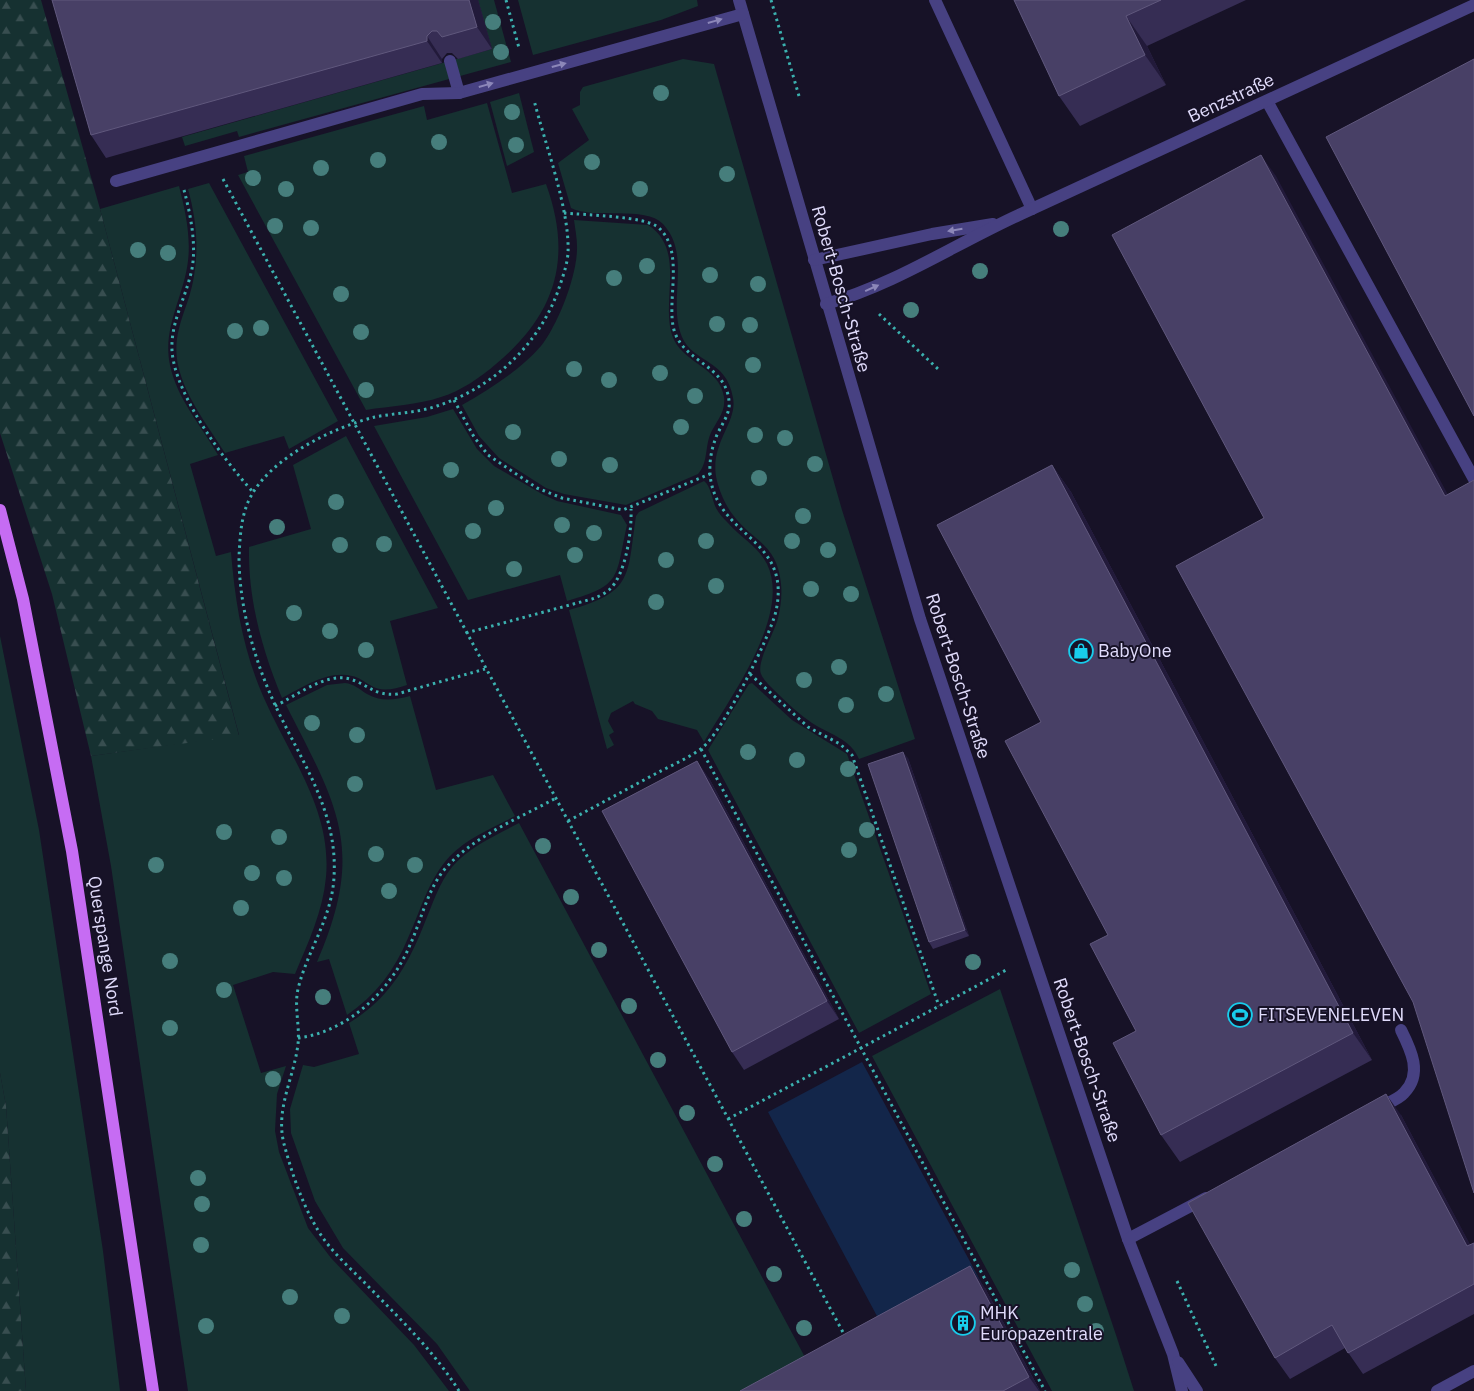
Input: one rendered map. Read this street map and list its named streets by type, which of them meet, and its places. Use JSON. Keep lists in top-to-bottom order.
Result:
{
  "streets": {
    "main road": ["Querspange Nord"],
    "street": ["Benzstraße", "Robert-Bosch-Straße"]
  },
  "crossings": [
    ["Benzstraße", "Robert-Bosch-Straße"]
  ],
  "places": {
    "shop": ["BabyOne"],
    "sports": ["FITSEVENELEVEN"],
    "building": ["MHK Europazentrale"]
  }
}
